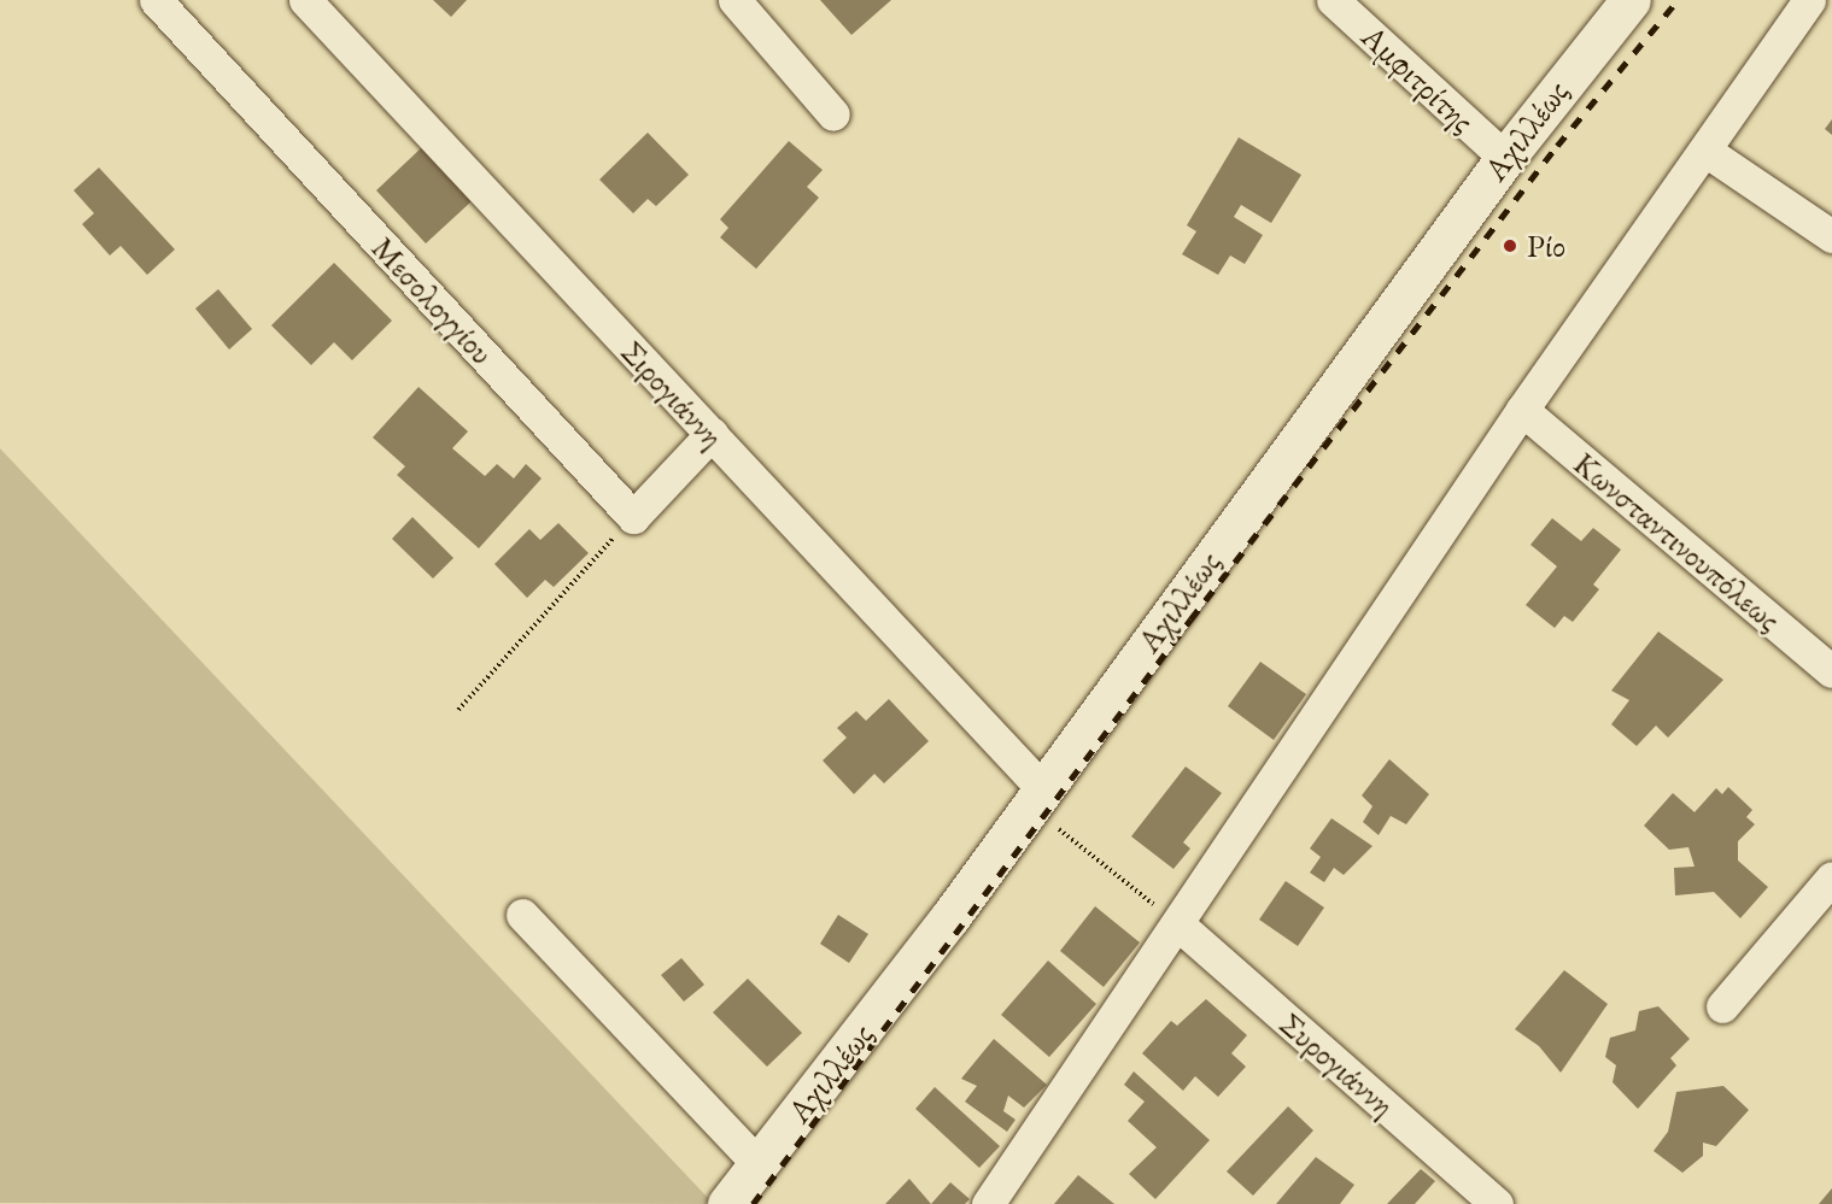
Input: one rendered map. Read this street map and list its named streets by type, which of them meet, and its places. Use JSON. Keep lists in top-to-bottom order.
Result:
{
  "streets": {
    "street": [
      "Αμφιτρίτης",
      "Αχιλλέως",
      "Μεσολογγίου",
      "Σιρογιάννη",
      "Κωνσταντινουπόλεως",
      "Συρογιάννη"
    ]
  },
  "crossings": [
    ["Αμφιτρίτης", "Αχιλλέως"],
    ["Αχιλλέως", "Σιρογιάννη"]
  ],
  "places": ["Ρίο"]
}
